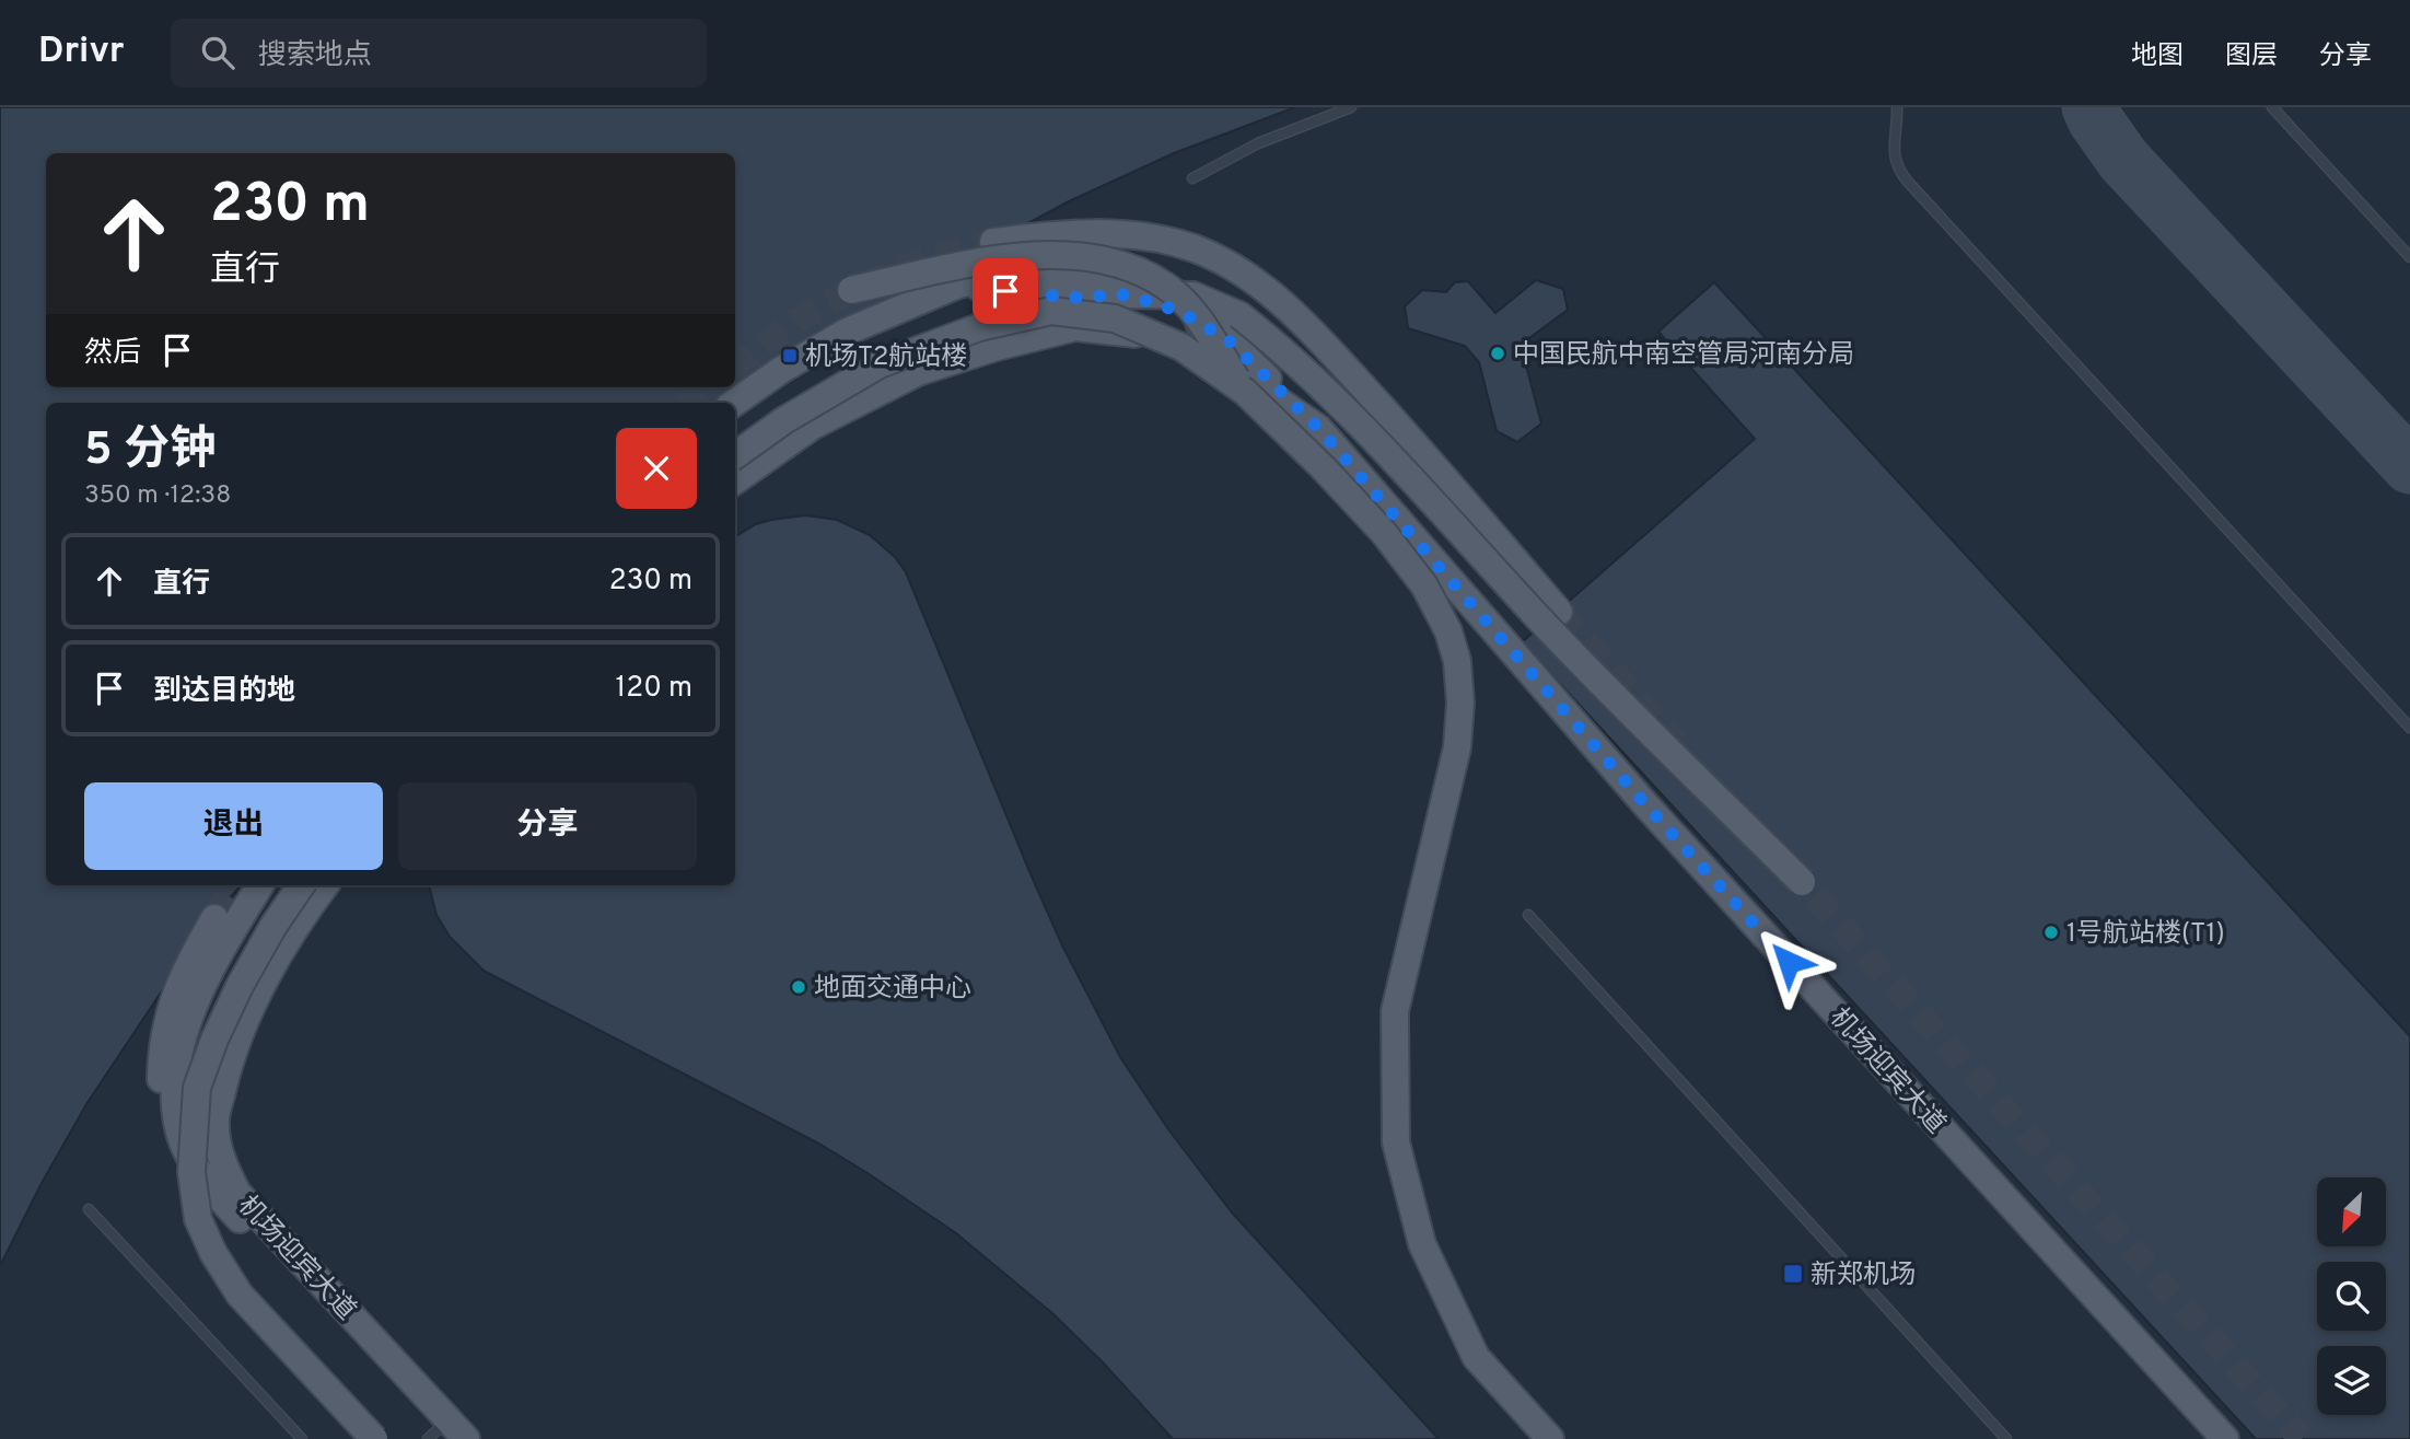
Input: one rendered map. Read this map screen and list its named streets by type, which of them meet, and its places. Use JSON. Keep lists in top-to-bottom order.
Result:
{
  "streets": {
    "main road": ["机场迎宾大道"]
  },
  "places": {
    "other": ["中国民航中南空管局河南分局", "1号航站楼(T1)", "地面交通中心"],
    "transit": ["机场T2航站楼", "新郑机场"]
  },
  "north": "bottom left",
  "page": {
    "header": "Drivr",
    "search": "搜索地点",
    "nav": ["地图", "图层", "分享"],
    "turn": ["230 m", "直行"],
    "then": "然后",
    "heading": ["5 分钟", "350 m · 12:38"],
    "list": [
      {
        "name": "直行",
        "value": "230 m"
      },
      {
        "name": "到达目的地",
        "value": "120 m"
      }
    ],
    "buttons": ["退出", "分享"]
  }
}
